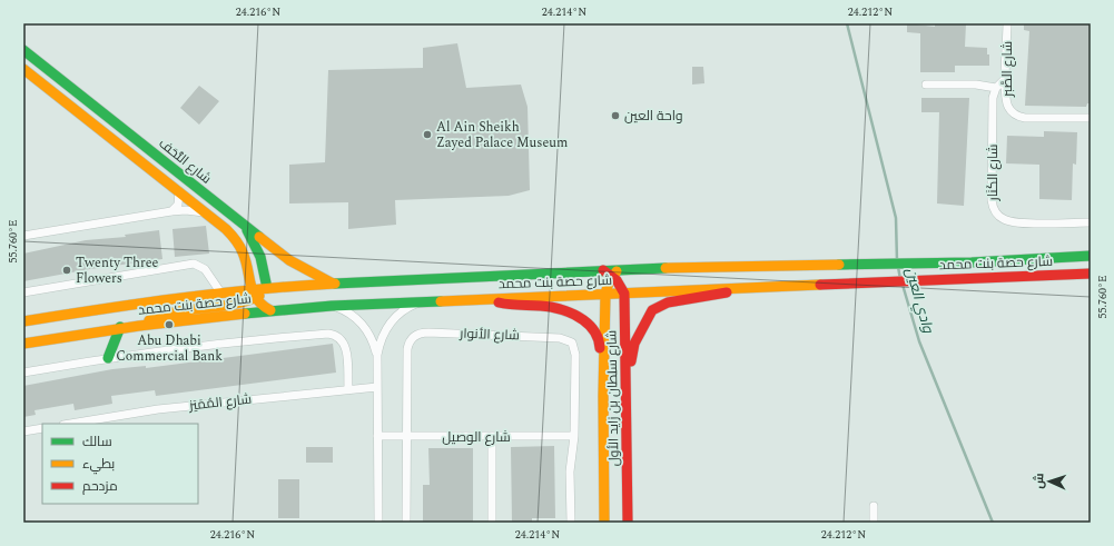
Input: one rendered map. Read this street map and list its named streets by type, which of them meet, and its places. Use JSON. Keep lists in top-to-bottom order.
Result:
{
  "streets": {
    "main road": ["شارع التُّحَف", "شارع حصة بنت محمد", "شارع سلطان بن زايد الأول"],
    "street": [
      "شارع الصَّبر",
      "شارع الكَنَار",
      "شارع الأنوار",
      "شارع المُمَيَز",
      "شارع الوصيل"
    ]
  },
  "crossings": [
    ["شارع التُّحَف", "شارع حصة بنت محمد"],
    ["شارع حصة بنت محمد", "شارع سلطان بن زايد الأول"],
    ["شارع الأنوار", "شارع الوصيل"]
  ],
  "water": ["وادي العين"],
  "places": [
    "واحة العين",
    "Al Ain Sheikh Zayed Palace Museum",
    "Twenty Three Flowers",
    "Abu Dhabi Commercial Bank"
  ],
  "legend": ["سالك", "بطيء", "مزدحم"],
  "north": "left",
  "coordinates": [
    "24.216°N",
    "24.214°N",
    "24.212°N",
    "55.760°E"
  ]
}
